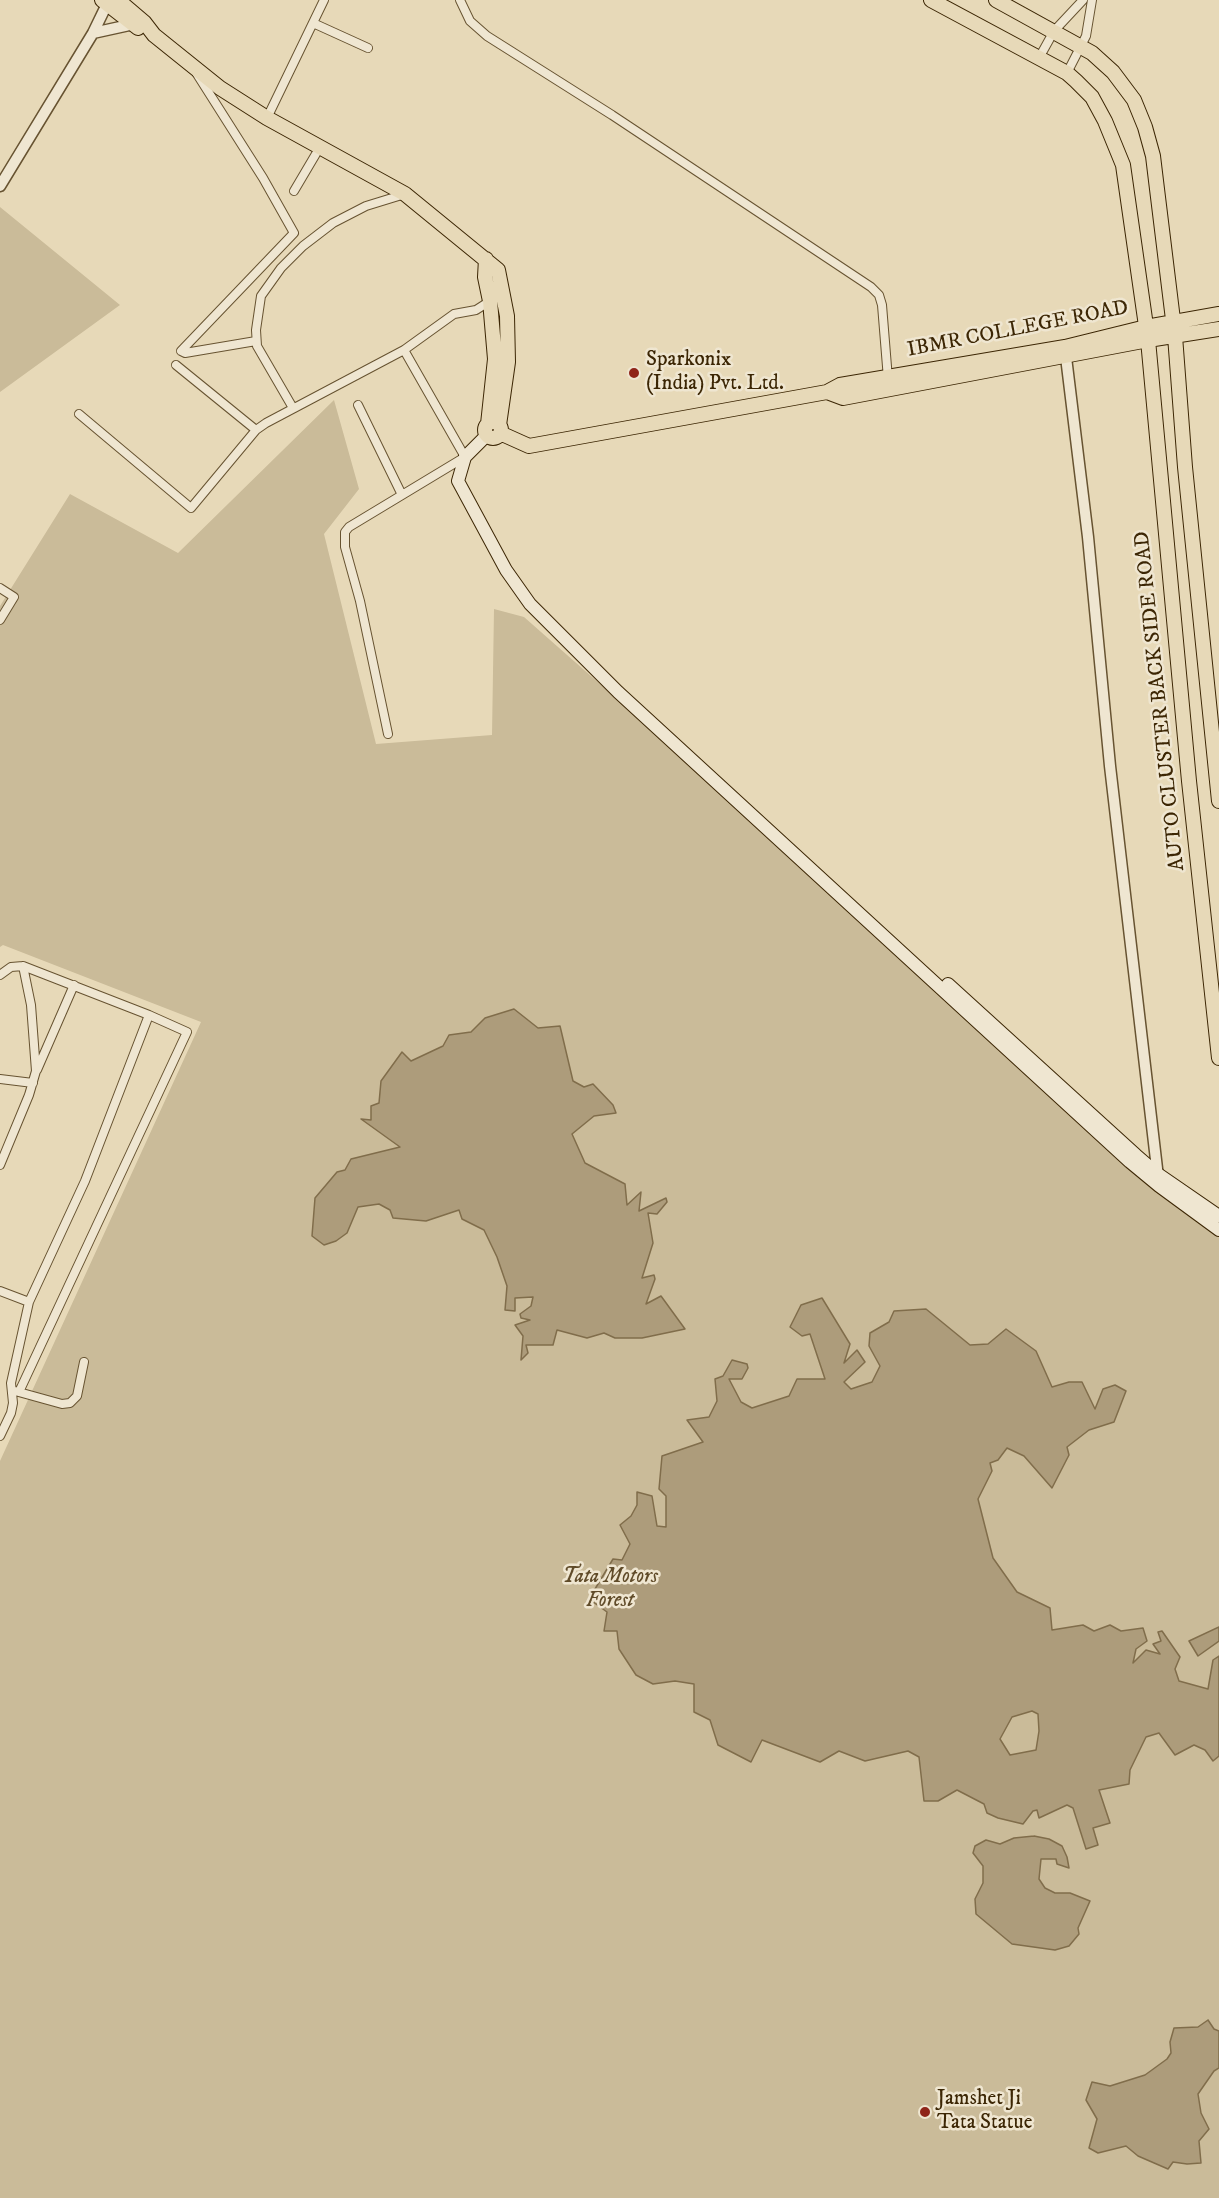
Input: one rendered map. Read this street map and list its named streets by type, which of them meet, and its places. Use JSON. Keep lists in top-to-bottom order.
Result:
{
  "streets": {
    "main road": ["IBMR COLLEGE ROAD", "AUTO CLUSTER BACK SIDE ROAD"]
  },
  "crossings": [
    ["IBMR COLLEGE ROAD", "AUTO CLUSTER BACK SIDE ROAD"]
  ],
  "parks": ["Tata Motors Forest"],
  "places": ["Sparkonix (India) Pvt. Ltd.", "Jamshet Ji Tata Statue"]
}
